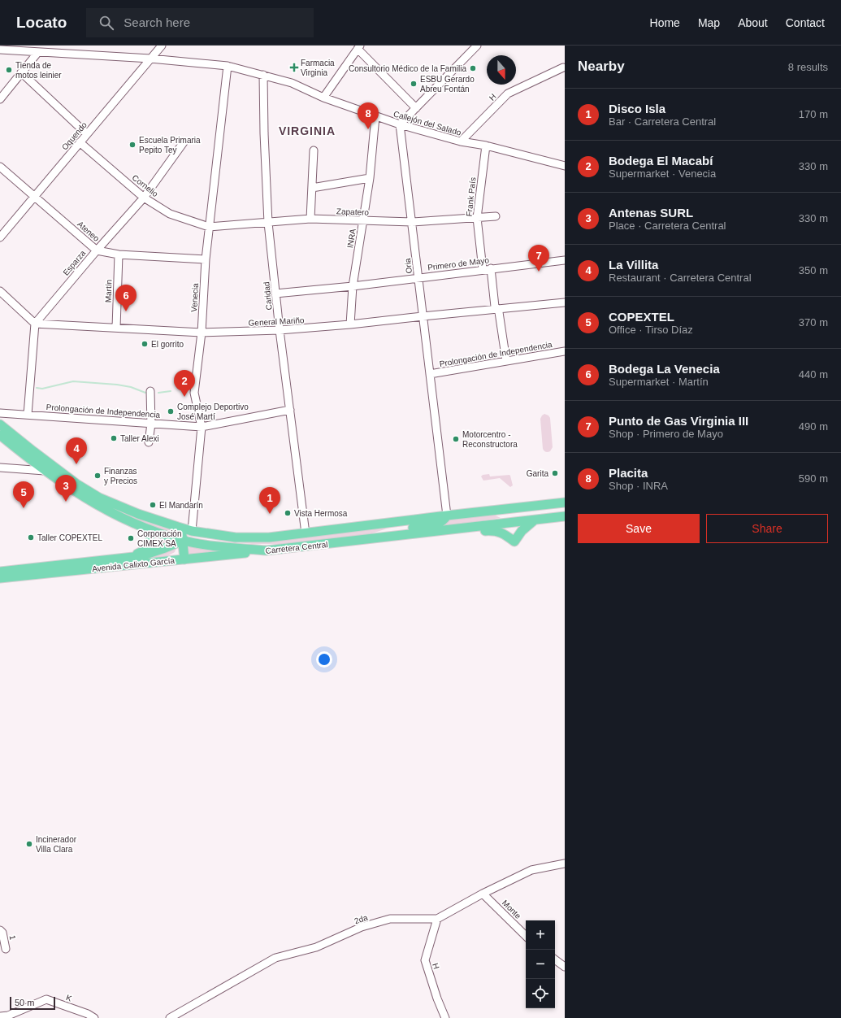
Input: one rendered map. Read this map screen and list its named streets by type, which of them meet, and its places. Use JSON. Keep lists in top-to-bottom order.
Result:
{
  "streets": {
    "main road": ["Carretera Central", "Avenida Calixto García"],
    "street": [
      "H",
      "Callejón del Salado",
      "Oquendo",
      "Cornelio",
      "Frank País",
      "Zapatero",
      "Ateneo",
      "INRA",
      "Esparza",
      "Primero de Mayo",
      "Oria",
      "Martín",
      "Caridad",
      "Venecia",
      "General Mariño",
      "Prolongación de Independencia",
      "Monte",
      "2da",
      "1",
      "K"
    ]
  },
  "crossings": [
    ["H", "Callejón del Salado"],
    ["H", "2da"],
    ["Callejón del Salado", "Oquendo"],
    ["Callejón del Salado", "Frank País"],
    ["Callejón del Salado", "INRA"],
    ["Callejón del Salado", "Oria"],
    ["Callejón del Salado", "Caridad"],
    ["Callejón del Salado", "Venecia"],
    ["Oquendo", "Cornelio"],
    ["Oquendo", "Ateneo"],
    ["Cornelio", "Zapatero"],
    ["Cornelio", "Esparza"],
    ["Cornelio", "Venecia"],
    ["Frank País", "Zapatero"],
    ["Frank País", "Primero de Mayo"],
    ["Zapatero", "INRA"],
    ["Zapatero", "Oria"],
    ["Zapatero", "Caridad"],
    ["Zapatero", "Venecia"],
    ["Ateneo", "Esparza"],
    ["Ateneo", "Martín"],
    ["Ateneo", "Venecia"],
    ["INRA", "Primero de Mayo"],
    ["INRA", "General Mariño"],
    ["Esparza", "General Mariño"],
    ["Primero de Mayo", "Oria"],
    ["Primero de Mayo", "Caridad"],
    ["Oria", "General Mariño"],
    ["Oria", "Prolongación de Independencia"],
    ["Oria", "Carretera Central"],
    ["Martín", "General Mariño"],
    ["Caridad", "General Mariño"],
    ["Caridad", "Prolongación de Independencia"],
    ["Caridad", "Carretera Central"],
    ["Venecia", "General Mariño"],
    ["Venecia", "Prolongación de Independencia"],
    ["Venecia", "Carretera Central"],
    ["Carretera Central", "Avenida Calixto García"],
    ["Monte", "2da"]
  ],
  "districts": ["VIRGINIA"],
  "places": {
    "health": ["Farmacia Virginia"],
    "other": [
      "Consultorio Médico de la Familia",
      "Tienda de motos leinier",
      "ESBU Gerardo Abreu Fontán",
      "Escuela Primaria Pepito Tey",
      "El gorrito",
      "Complejo Deportivo José Martí",
      "Taller Alexi",
      "Motorcentro - Reconstructora",
      "Garita",
      "Finanzas y Precios",
      "El Mandarín",
      "Vista Hermosa",
      "Taller COPEXTEL",
      "Corporación CIMEX SA",
      "Incinerador Villa Clara"
    ]
  },
  "scale_bar": "50 m",
  "north": "bottom",
  "page": {
    "header": "Locato",
    "search": "Search here",
    "nav": [
      "Home",
      "Map",
      "About",
      "Contact"
    ],
    "heading": ["Nearby", "8 results"],
    "list": [
      {
        "mark": "1",
        "name": "Disco Isla",
        "note": "Bar · Carretera Central",
        "value": "170 m"
      },
      {
        "mark": "2",
        "name": "Bodega El Macabí",
        "note": "Supermarket · Venecia",
        "value": "330 m"
      },
      {
        "mark": "3",
        "name": "Antenas SURL",
        "note": "Place · Carretera Central",
        "value": "330 m"
      },
      {
        "mark": "4",
        "name": "La Villita",
        "note": "Restaurant · Carretera Central",
        "value": "350 m"
      },
      {
        "mark": "5",
        "name": "COPEXTEL",
        "note": "Office · Tirso Díaz",
        "value": "370 m"
      },
      {
        "mark": "6",
        "name": "Bodega La Venecia",
        "note": "Supermarket · Martín",
        "value": "440 m"
      },
      {
        "mark": "7",
        "name": "Punto de Gas Virginia III",
        "note": "Shop · Primero de Mayo",
        "value": "490 m"
      },
      {
        "mark": "8",
        "name": "Placita",
        "note": "Shop · INRA",
        "value": "590 m"
      }
    ],
    "pins": [
      "8",
      "7",
      "6",
      "2",
      "4",
      "3",
      "5",
      "1"
    ],
    "buttons": ["Save", "Share"],
    "map_buttons": ["+", "−"],
    "scale": "50 m"
  }
}
